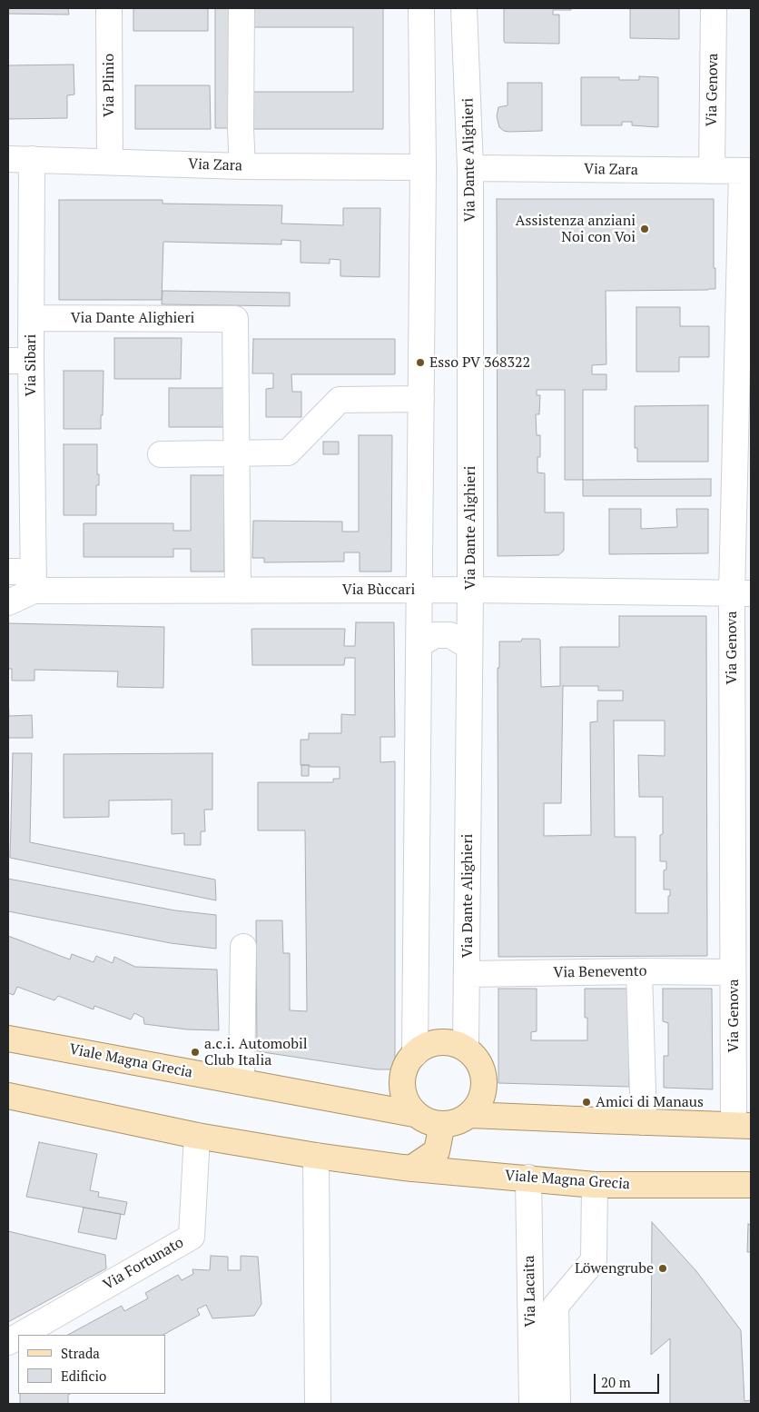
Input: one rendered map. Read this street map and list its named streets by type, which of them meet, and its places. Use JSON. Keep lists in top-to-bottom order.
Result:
{
  "streets": {
    "main road": ["Viale Magna Grecia"],
    "street": [
      "Via Plinio",
      "Via Genova",
      "Via Dante Alighieri",
      "Via Zara",
      "Via Sibari",
      "Via Bùccari",
      "Via Benevento",
      "Via Fortunato",
      "Via Lacaita"
    ]
  },
  "crossings": [
    ["Via Plinio", "Via Zara"],
    ["Via Genova", "Via Zara"],
    ["Via Genova", "Via Bùccari"],
    ["Via Genova", "Via Benevento"],
    ["Via Dante Alighieri", "Via Zara"],
    ["Via Dante Alighieri", "Via Sibari"],
    ["Via Dante Alighieri", "Via Bùccari"],
    ["Via Dante Alighieri", "Via Benevento"],
    ["Via Dante Alighieri", "Viale Magna Grecia"],
    ["Via Zara", "Via Sibari"],
    ["Via Sibari", "Via Bùccari"],
    ["Viale Magna Grecia", "Via Fortunato"],
    ["Viale Magna Grecia", "Via Lacaita"]
  ],
  "places": [
    "Assistenza anziani Noi con Voi",
    "Esso PV 368322",
    "a.c.i. Automobil Club Italia",
    "Amici di Manaus",
    "Löwengrube"
  ],
  "legend": ["Strada", "Edificio"],
  "scale_bar": "20 m"
}
